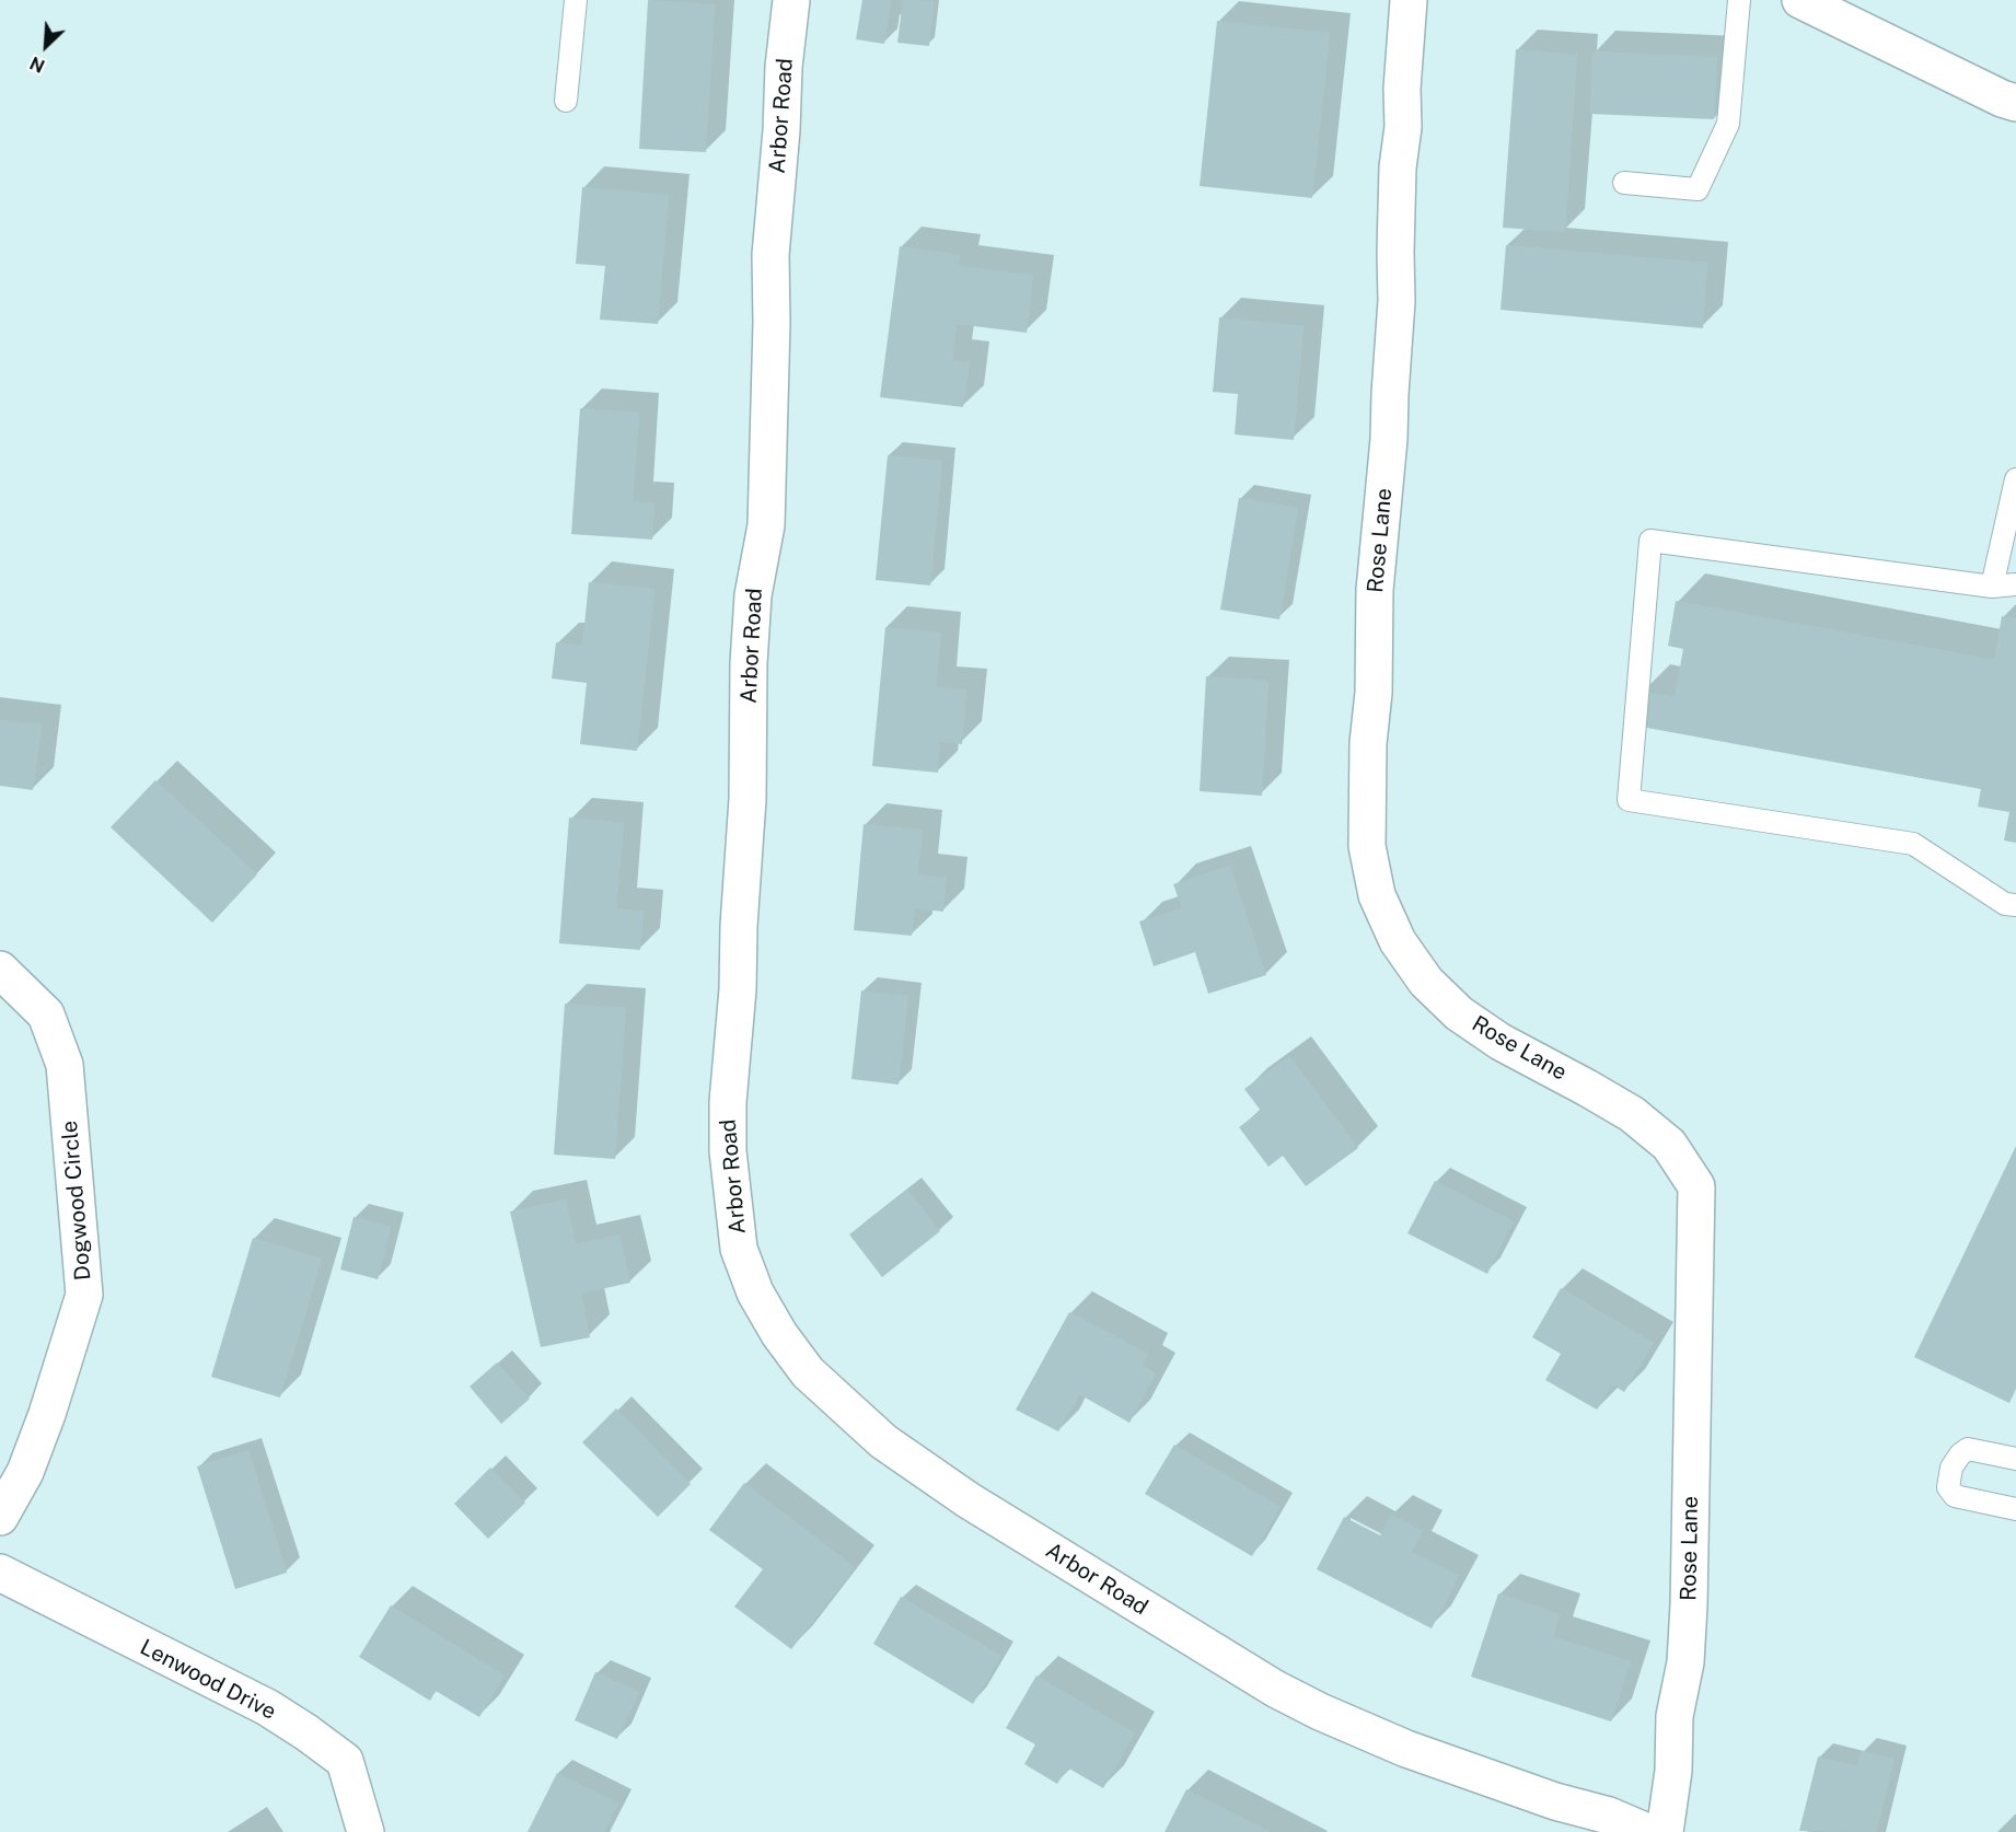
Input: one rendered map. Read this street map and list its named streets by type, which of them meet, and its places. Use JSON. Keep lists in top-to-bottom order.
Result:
{
  "streets": {
    "street": [
      "Arbor Road",
      "Rose Lane",
      "Dogwood Circle",
      "Lenwood Drive"
    ]
  },
  "north": "bottom left"
}
